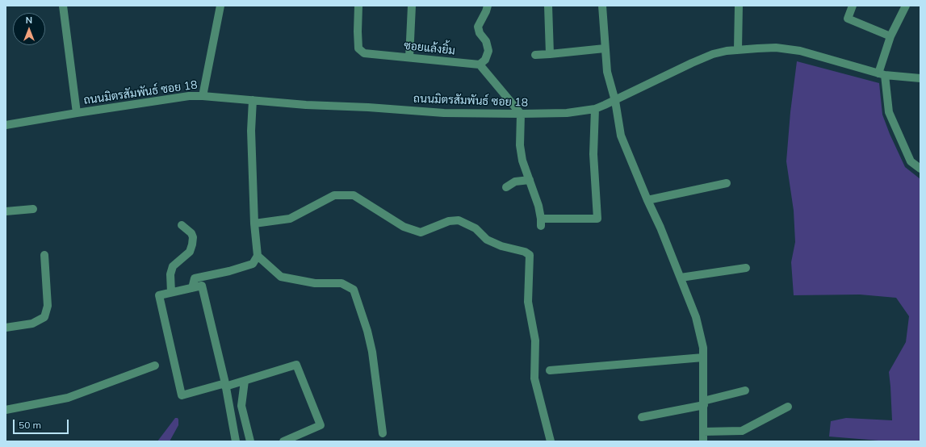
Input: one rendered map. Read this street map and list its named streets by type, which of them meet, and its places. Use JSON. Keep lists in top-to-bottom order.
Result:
{
  "streets": {
    "street": ["ซอยแล้งยิ้ม", "ถนนมิตรสัมพันธ์ ซอย 18"]
  },
  "scale_bar": "50 m",
  "north": "top"
}
